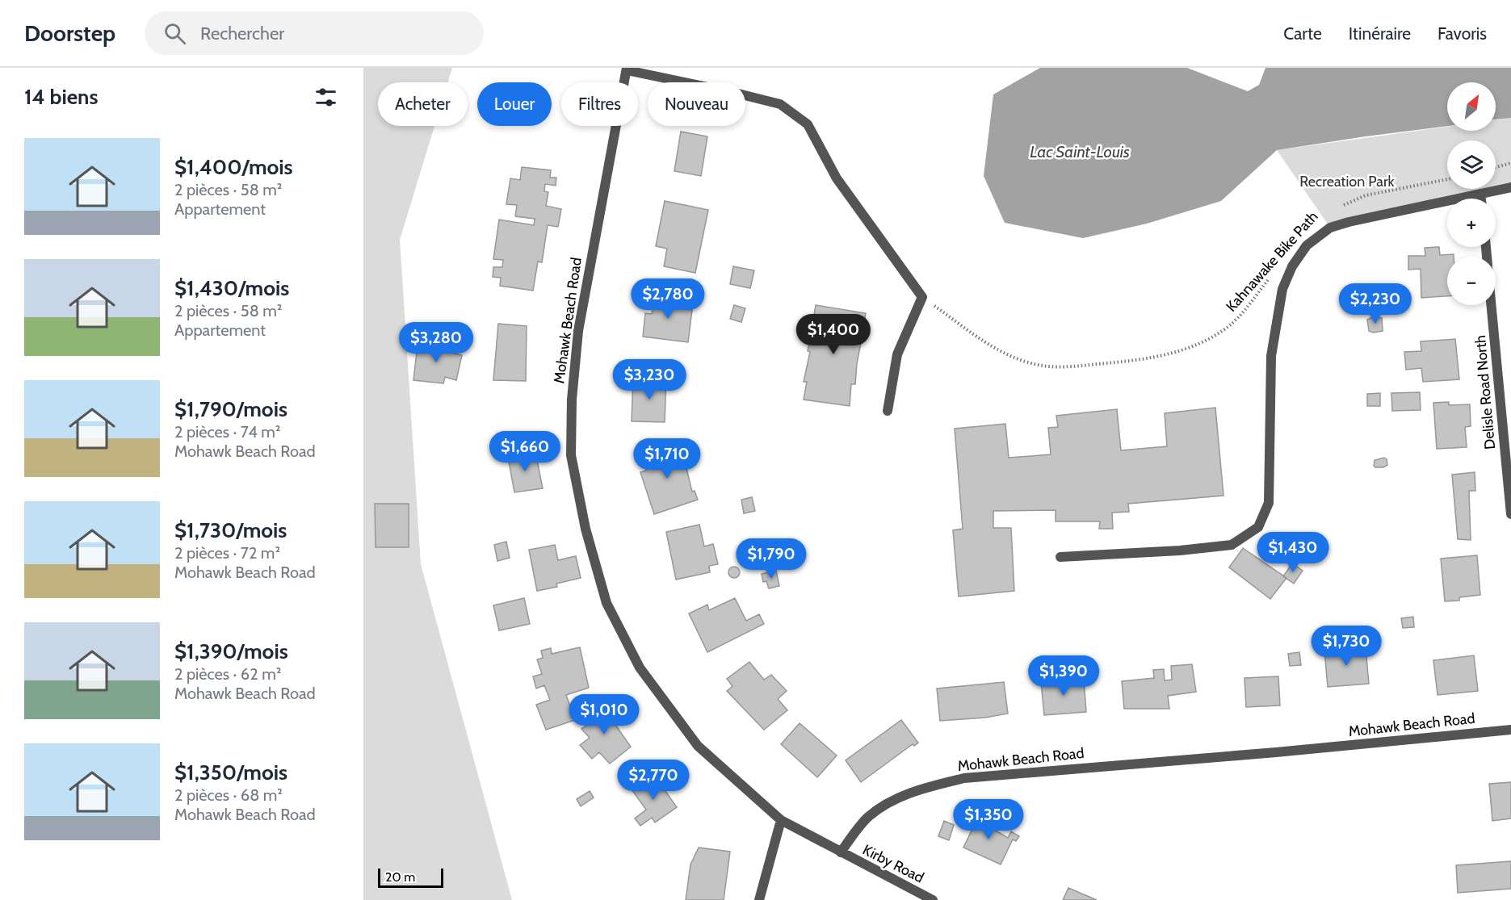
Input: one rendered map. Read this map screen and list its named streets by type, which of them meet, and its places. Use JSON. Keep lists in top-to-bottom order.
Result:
{
  "streets": {
    "street": ["Mohawk Beach Road", "Delisle Road North", "Kirby Road"],
    "path": ["Kahnawake Bike Path"]
  },
  "crossings": [
    ["Mohawk Beach Road", "Kirby Road"]
  ],
  "water": ["Lac Saint-Louis"],
  "parks": ["Recreation Park"],
  "scale_bar": "20 m",
  "north": "top right",
  "page": {
    "header": "Doorstep",
    "search": "Rechercher",
    "nav": ["Carte", "Itinéraire", "Favoris"],
    "heading": "14 biens",
    "map_buttons": ["+", "−"],
    "chip": [
      "Acheter",
      "Louer",
      "Filtres",
      "Nouveau"
    ],
    "list": [
      {
        "name": "$1,400/mois",
        "note": "2 pièces · 58 m² · Appartement"
      },
      {
        "name": "$1,430/mois",
        "note": "2 pièces · 58 m² · Appartement"
      },
      {
        "name": "$1,790/mois",
        "note": "2 pièces · 74 m² · Mohawk Beach Road"
      },
      {
        "name": "$1,730/mois",
        "note": "2 pièces · 72 m² · Mohawk Beach Road"
      },
      {
        "name": "$1,390/mois",
        "note": "2 pièces · 62 m² · Mohawk Beach Road"
      },
      {
        "name": "$1,350/mois",
        "note": "2 pièces · 68 m² · Mohawk Beach Road"
      }
    ],
    "price": [
      "$2,780",
      "$2,230",
      "$1,400",
      "$3,280",
      "$3,230",
      "$1,660",
      "$1,710",
      "$1,430",
      "$1,790",
      "$1,730",
      "$1,390",
      "$1,010",
      "$2,770",
      "$1,350"
    ],
    "scale": "20 m"
  }
}
